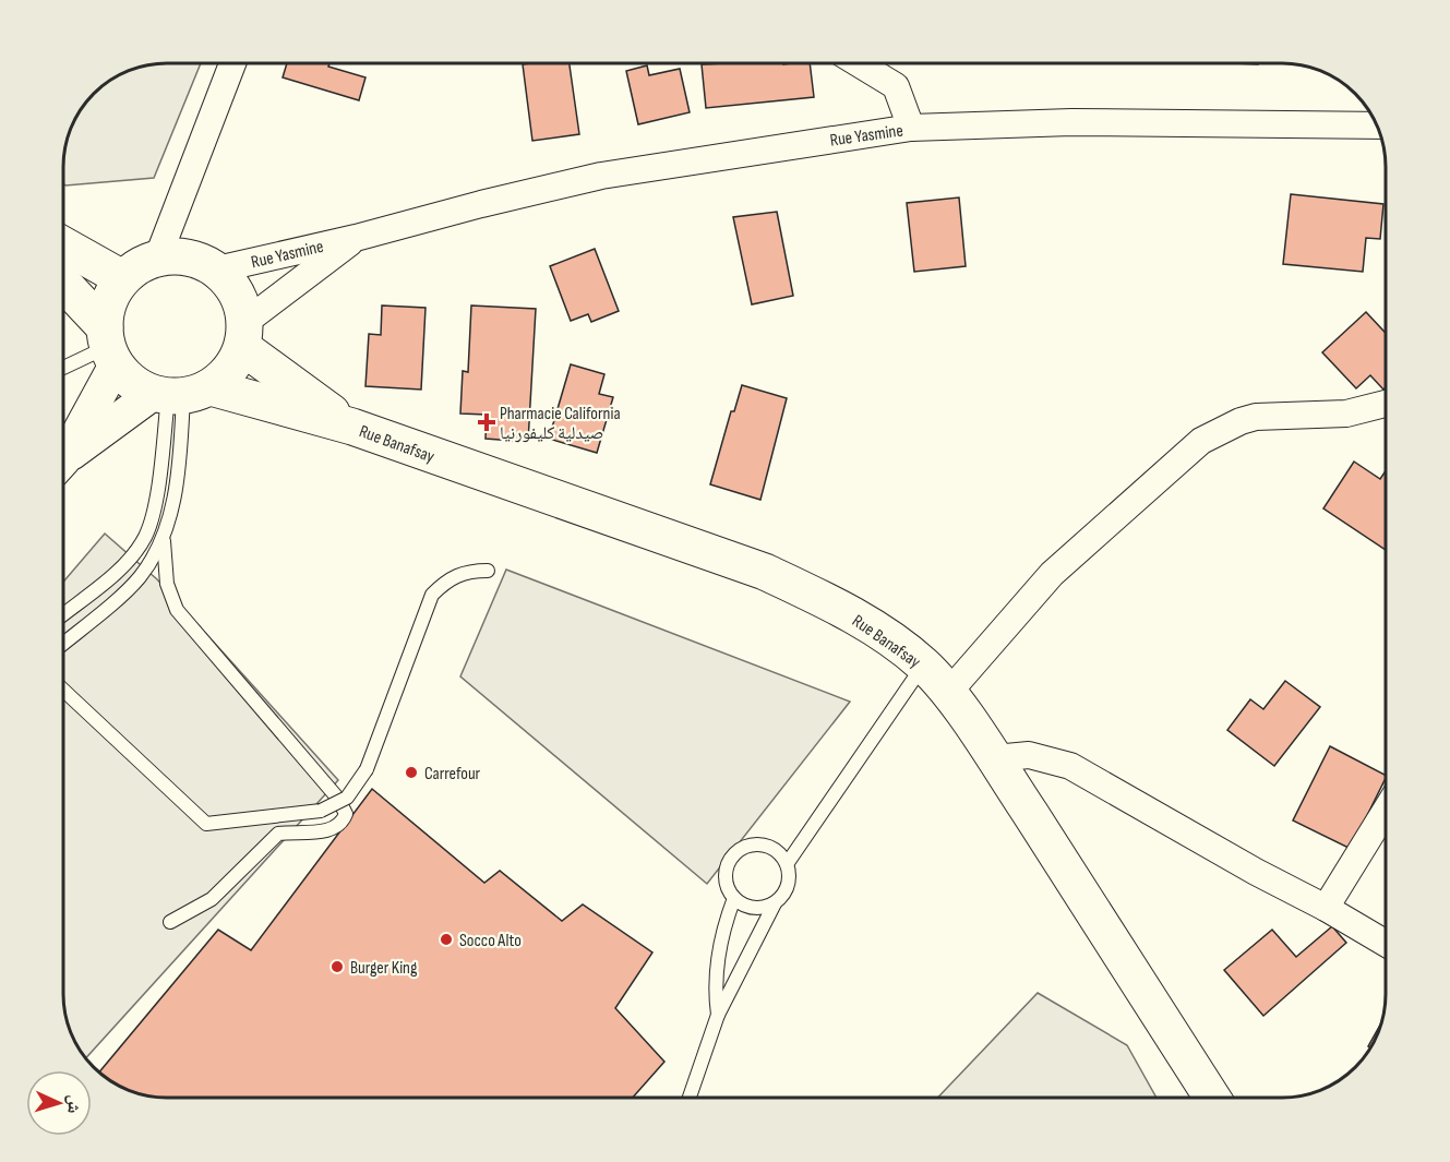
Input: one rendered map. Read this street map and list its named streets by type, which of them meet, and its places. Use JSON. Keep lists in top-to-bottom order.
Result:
{
  "streets": {
    "main road": ["Rue Banafsay"],
    "street": ["Rue Yasmine"]
  },
  "crossings": [
    ["Rue Yasmine", "Rue Banafsay"]
  ],
  "places": {
    "health": ["Pharmacie California صيدلية كليفورنيا"],
    "other": ["Carrefour", "Socco Alto", "Burger King"]
  },
  "north": "right"
}
